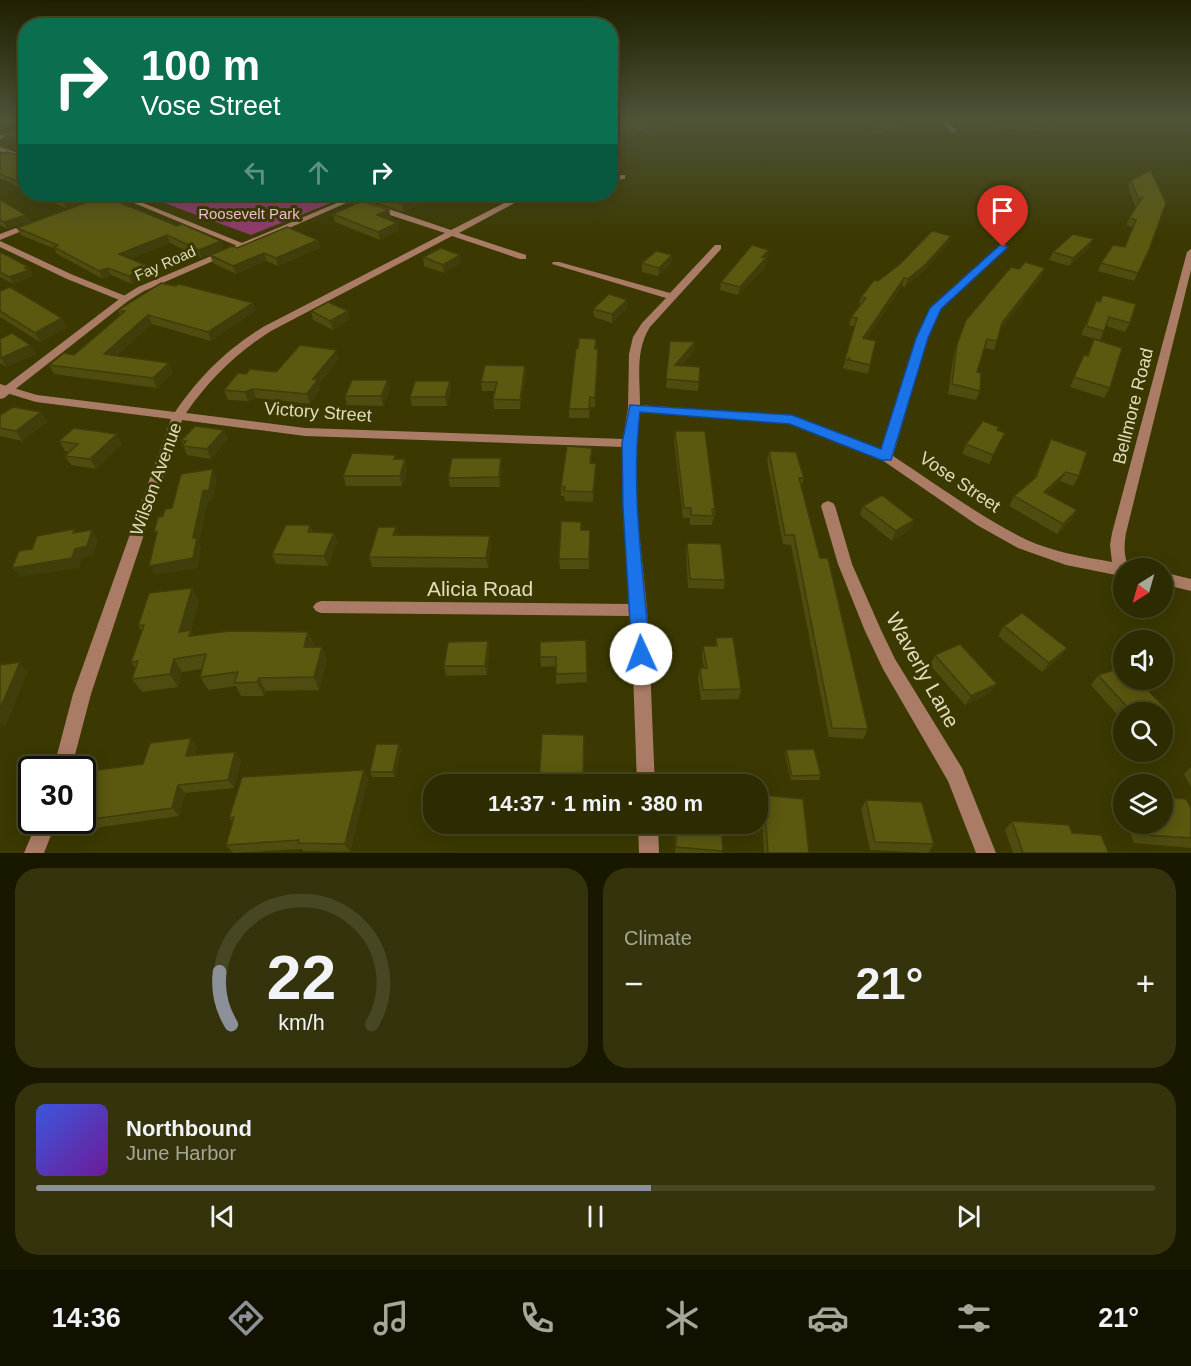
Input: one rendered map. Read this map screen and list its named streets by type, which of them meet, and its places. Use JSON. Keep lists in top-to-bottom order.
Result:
{
  "streets": {
    "street": [
      "Fay Road",
      "Bellmore Road",
      "Victory Street",
      "Wilson Avenue",
      "Vose Street",
      "Alicia Road",
      "Waverly Lane"
    ]
  },
  "crossings": [
    ["Fay Road", "Victory Street"],
    ["Victory Street", "Wilson Avenue"]
  ],
  "parks": ["Roosevelt Park"],
  "north": "bottom left",
  "page": {
    "turn": ["100 m", "Vose Street"],
    "limit": "30",
    "trip": "14:37 · 1 min · 380 m",
    "tile": "Climate",
    "heat": ["−", "21°", "+"],
    "song": ["Northbound", "June Harbor"],
    "tabs": ["14:36", "21°"],
    "gauge": ["22", "km/h"]
  }
}
